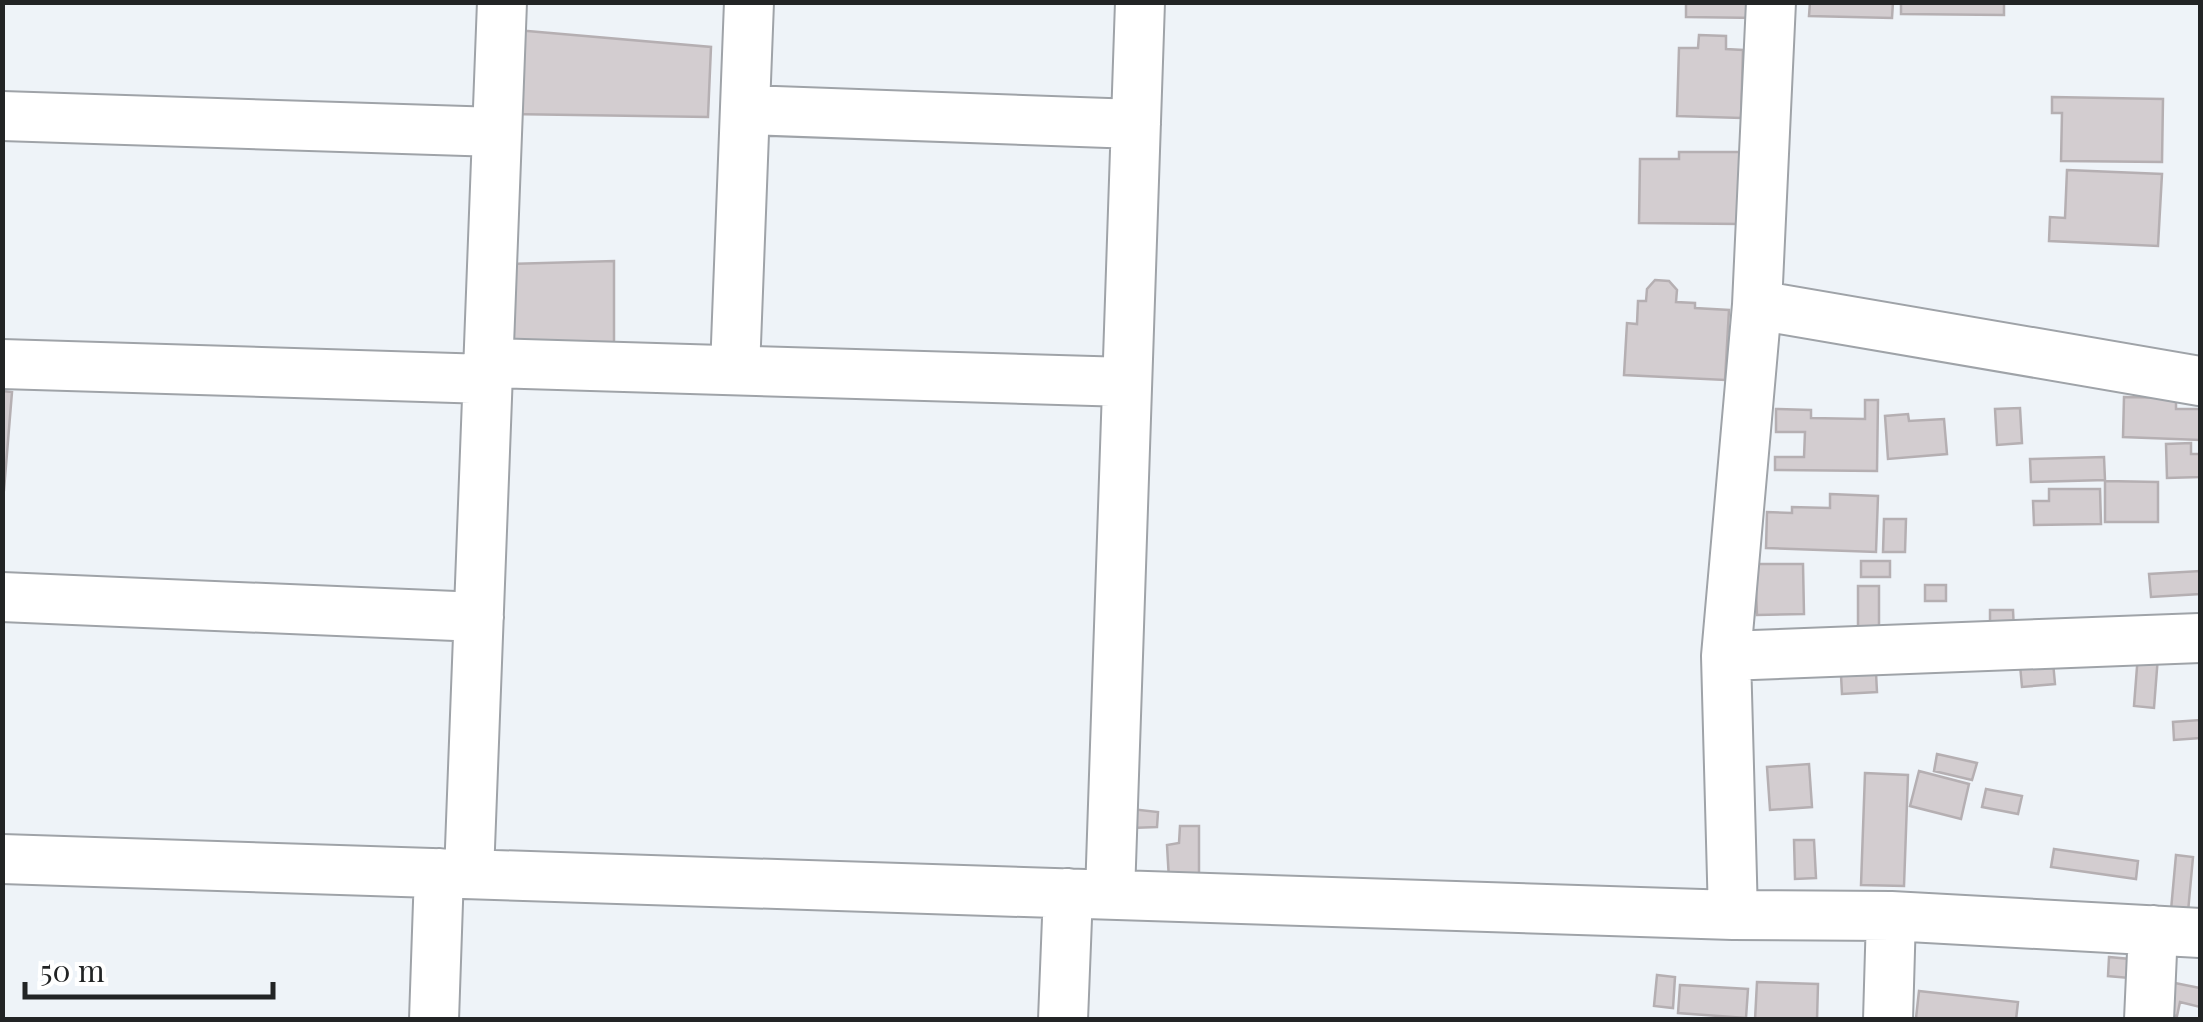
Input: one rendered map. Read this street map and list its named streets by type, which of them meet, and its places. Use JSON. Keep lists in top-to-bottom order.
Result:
{
  "scale_bar": "50 m"
}
